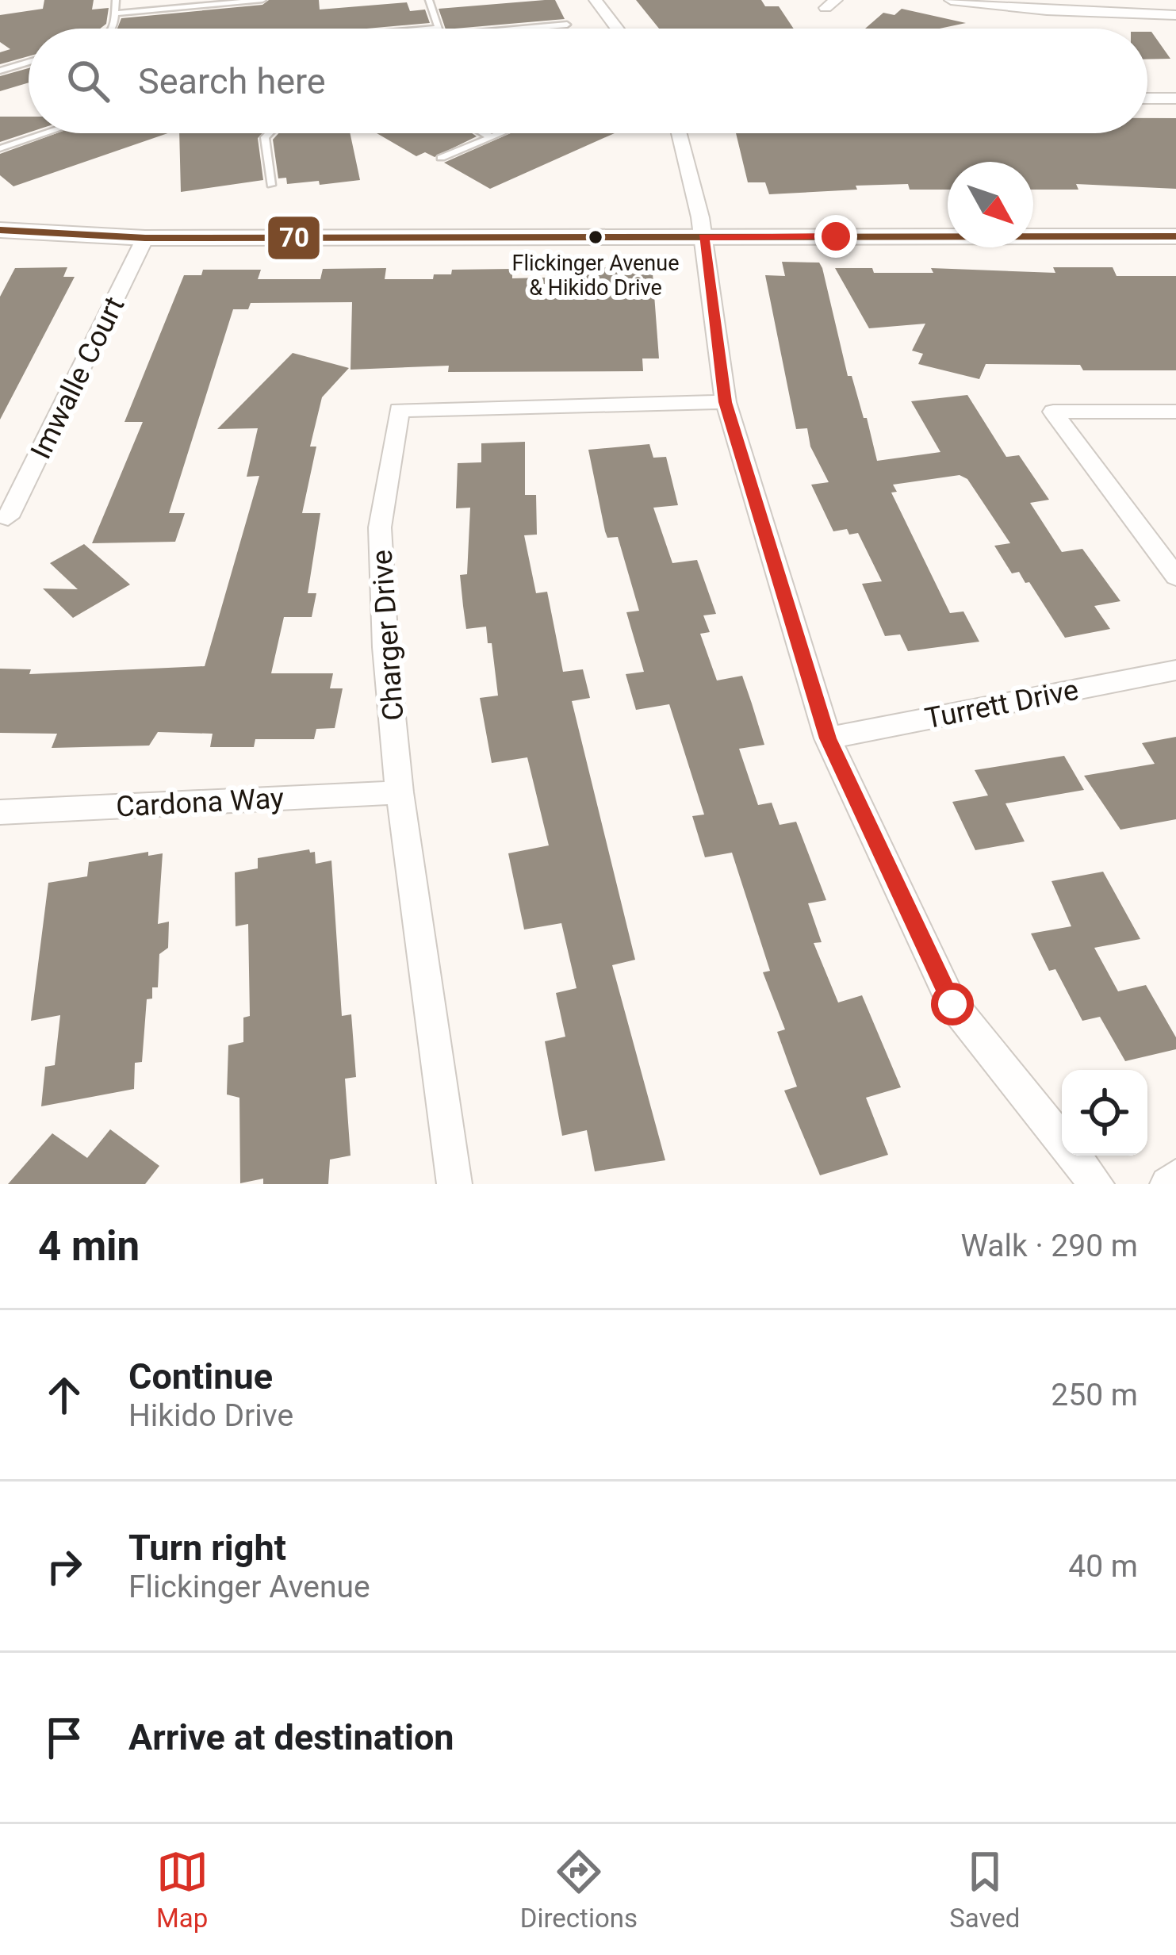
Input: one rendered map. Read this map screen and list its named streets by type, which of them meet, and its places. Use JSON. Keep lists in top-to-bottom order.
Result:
{
  "streets": {
    "street": [
      "Imwalle Court",
      "Charger Drive",
      "Turrett Drive",
      "Cardona Way"
    ]
  },
  "crossings": [
    ["Charger Drive", "Cardona Way"]
  ],
  "places": ["Flickinger Avenue & Hikido Drive"],
  "lines": ["transit line 70"],
  "north": "bottom right",
  "page": {
    "search": "Search here",
    "heading": ["4 min", "Walk · 290 m"],
    "list": [
      ["Continue", "Hikido Drive", "250 m"],
      ["Turn right", "Flickinger Avenue", "40 m"],
      "Arrive at destination"
    ],
    "nav": ["Map", "Directions", "Saved"]
  }
}
